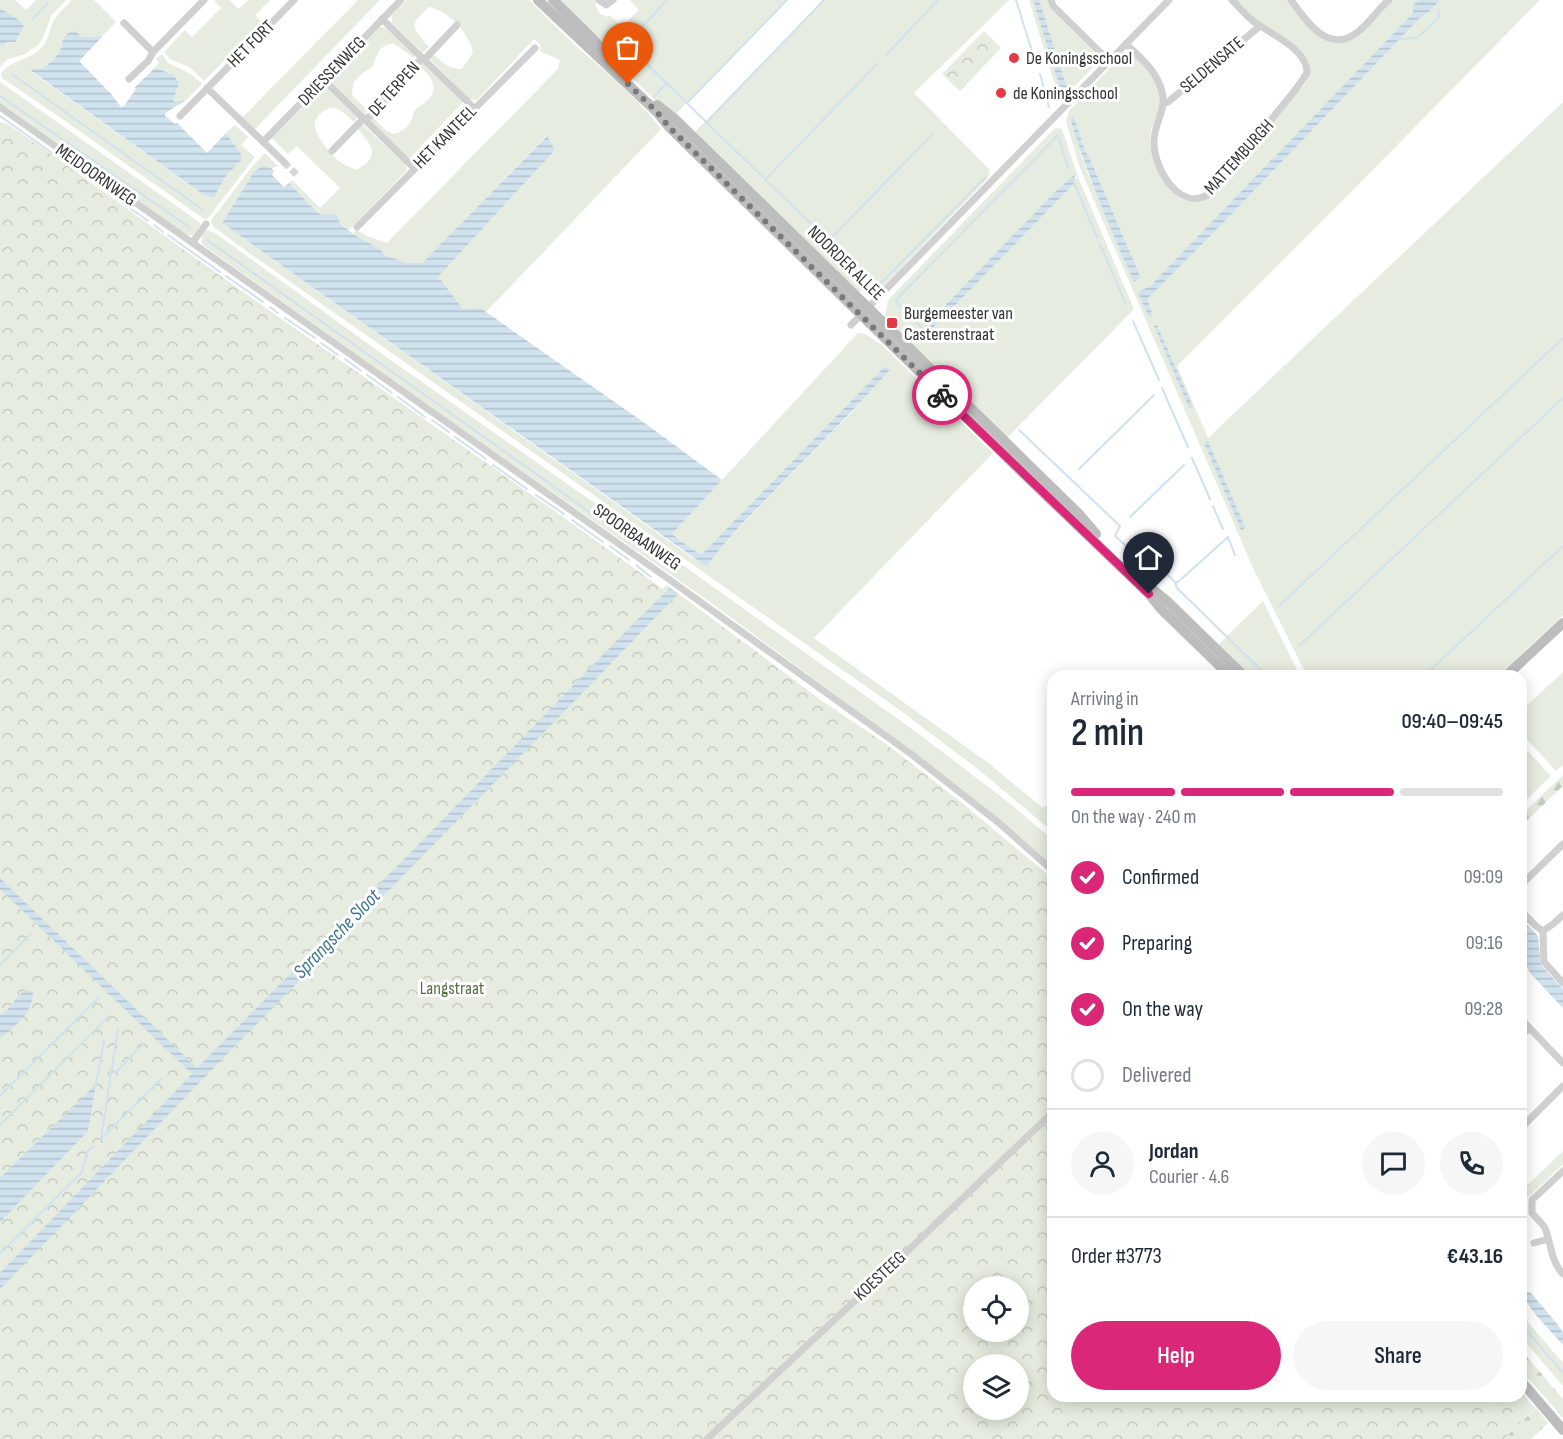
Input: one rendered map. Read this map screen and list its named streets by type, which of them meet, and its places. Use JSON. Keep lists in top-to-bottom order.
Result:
{
  "streets": {
    "street": [
      "HET FORT",
      "SELDENSATE",
      "DRIESSENWEG",
      "DE TERPEN",
      "HET KANTEEL",
      "MATTEMBURGH",
      "MEIDOORNWEG",
      "NOORDER ALLEE",
      "SPOORBAANWEG",
      "KOESTEEG"
    ]
  },
  "crossings": [
    ["SELDENSATE", "MATTEMBURGH"],
    ["DRIESSENWEG", "DE TERPEN"],
    ["DE TERPEN", "HET KANTEEL"],
    ["MEIDOORNWEG", "SPOORBAANWEG"]
  ],
  "water": ["Sprangsche Sloot"],
  "parks": ["Langstraat"],
  "places": {
    "other": ["De Koningsschool", "de Koningsschool"],
    "transit": ["Burgemeester van Casterenstraat"]
  },
  "page": {
    "heading": ["2 min", "Arriving in", "09:40–09:45"],
    "panel": [
      "Jordan",
      "Courier · 4.6",
      "Order #3773",
      "€43.16"
    ],
    "bar": "On the way · 240 m",
    "list": [
      ["Confirmed", "09:09"],
      ["Preparing", "09:16"],
      ["On the way", "09:28"],
      "Delivered"
    ],
    "buttons": ["Help", "Share"]
  }
}
